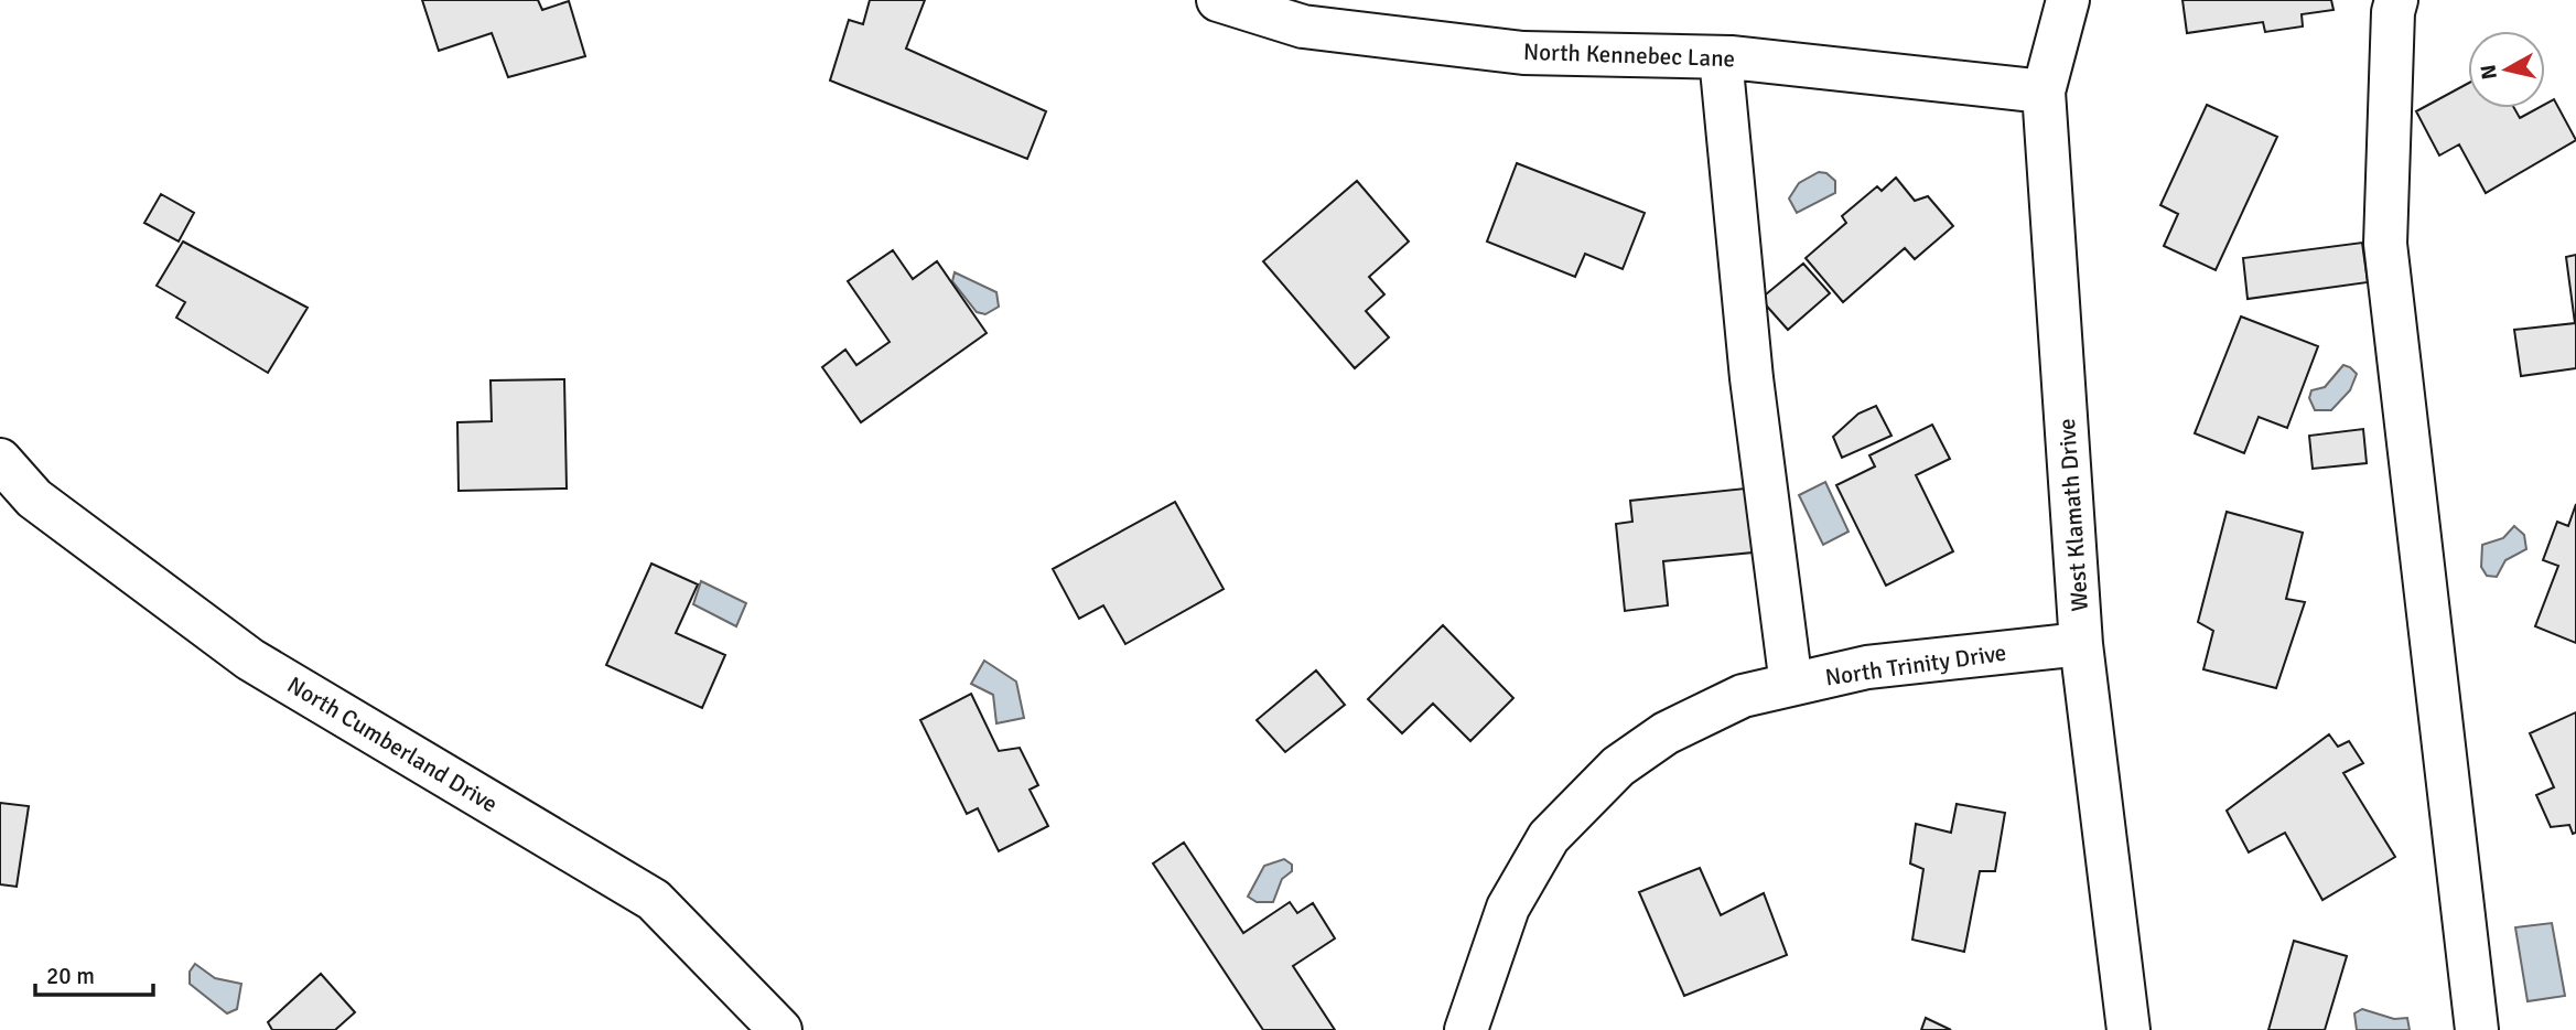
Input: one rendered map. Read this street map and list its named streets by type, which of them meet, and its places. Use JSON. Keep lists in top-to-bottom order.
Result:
{
  "streets": {
    "street": [
      "North Kennebec Lane",
      "West Klamath Drive",
      "North Trinity Drive",
      "North Cumberland Drive"
    ]
  },
  "crossings": [
    ["North Kennebec Lane", "West Klamath Drive"],
    ["West Klamath Drive", "North Trinity Drive"]
  ],
  "scale_bar": "20 m",
  "north": "left"
}
